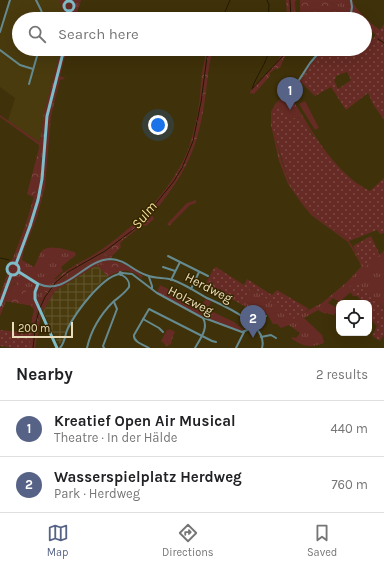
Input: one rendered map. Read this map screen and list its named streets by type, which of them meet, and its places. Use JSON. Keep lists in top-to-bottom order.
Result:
{
  "streets": {
    "main road": ["Herdweg"],
    "street": ["Holzweg"]
  },
  "water": ["Sulm"],
  "scale_bar": "200 m",
  "page": {
    "search": "Search here",
    "pins": ["1", "2"],
    "scale": "200 m",
    "heading": ["Nearby", "2 results"],
    "list": [
      {
        "mark": "1",
        "name": "Kreatief Open Air Musical",
        "note": "Theatre · In der Hälde",
        "value": "440 m"
      },
      {
        "mark": "2",
        "name": "Wasserspielplatz Herdweg",
        "note": "Park · Herdweg",
        "value": "760 m"
      }
    ],
    "nav": ["Map", "Directions", "Saved"]
  }
}
